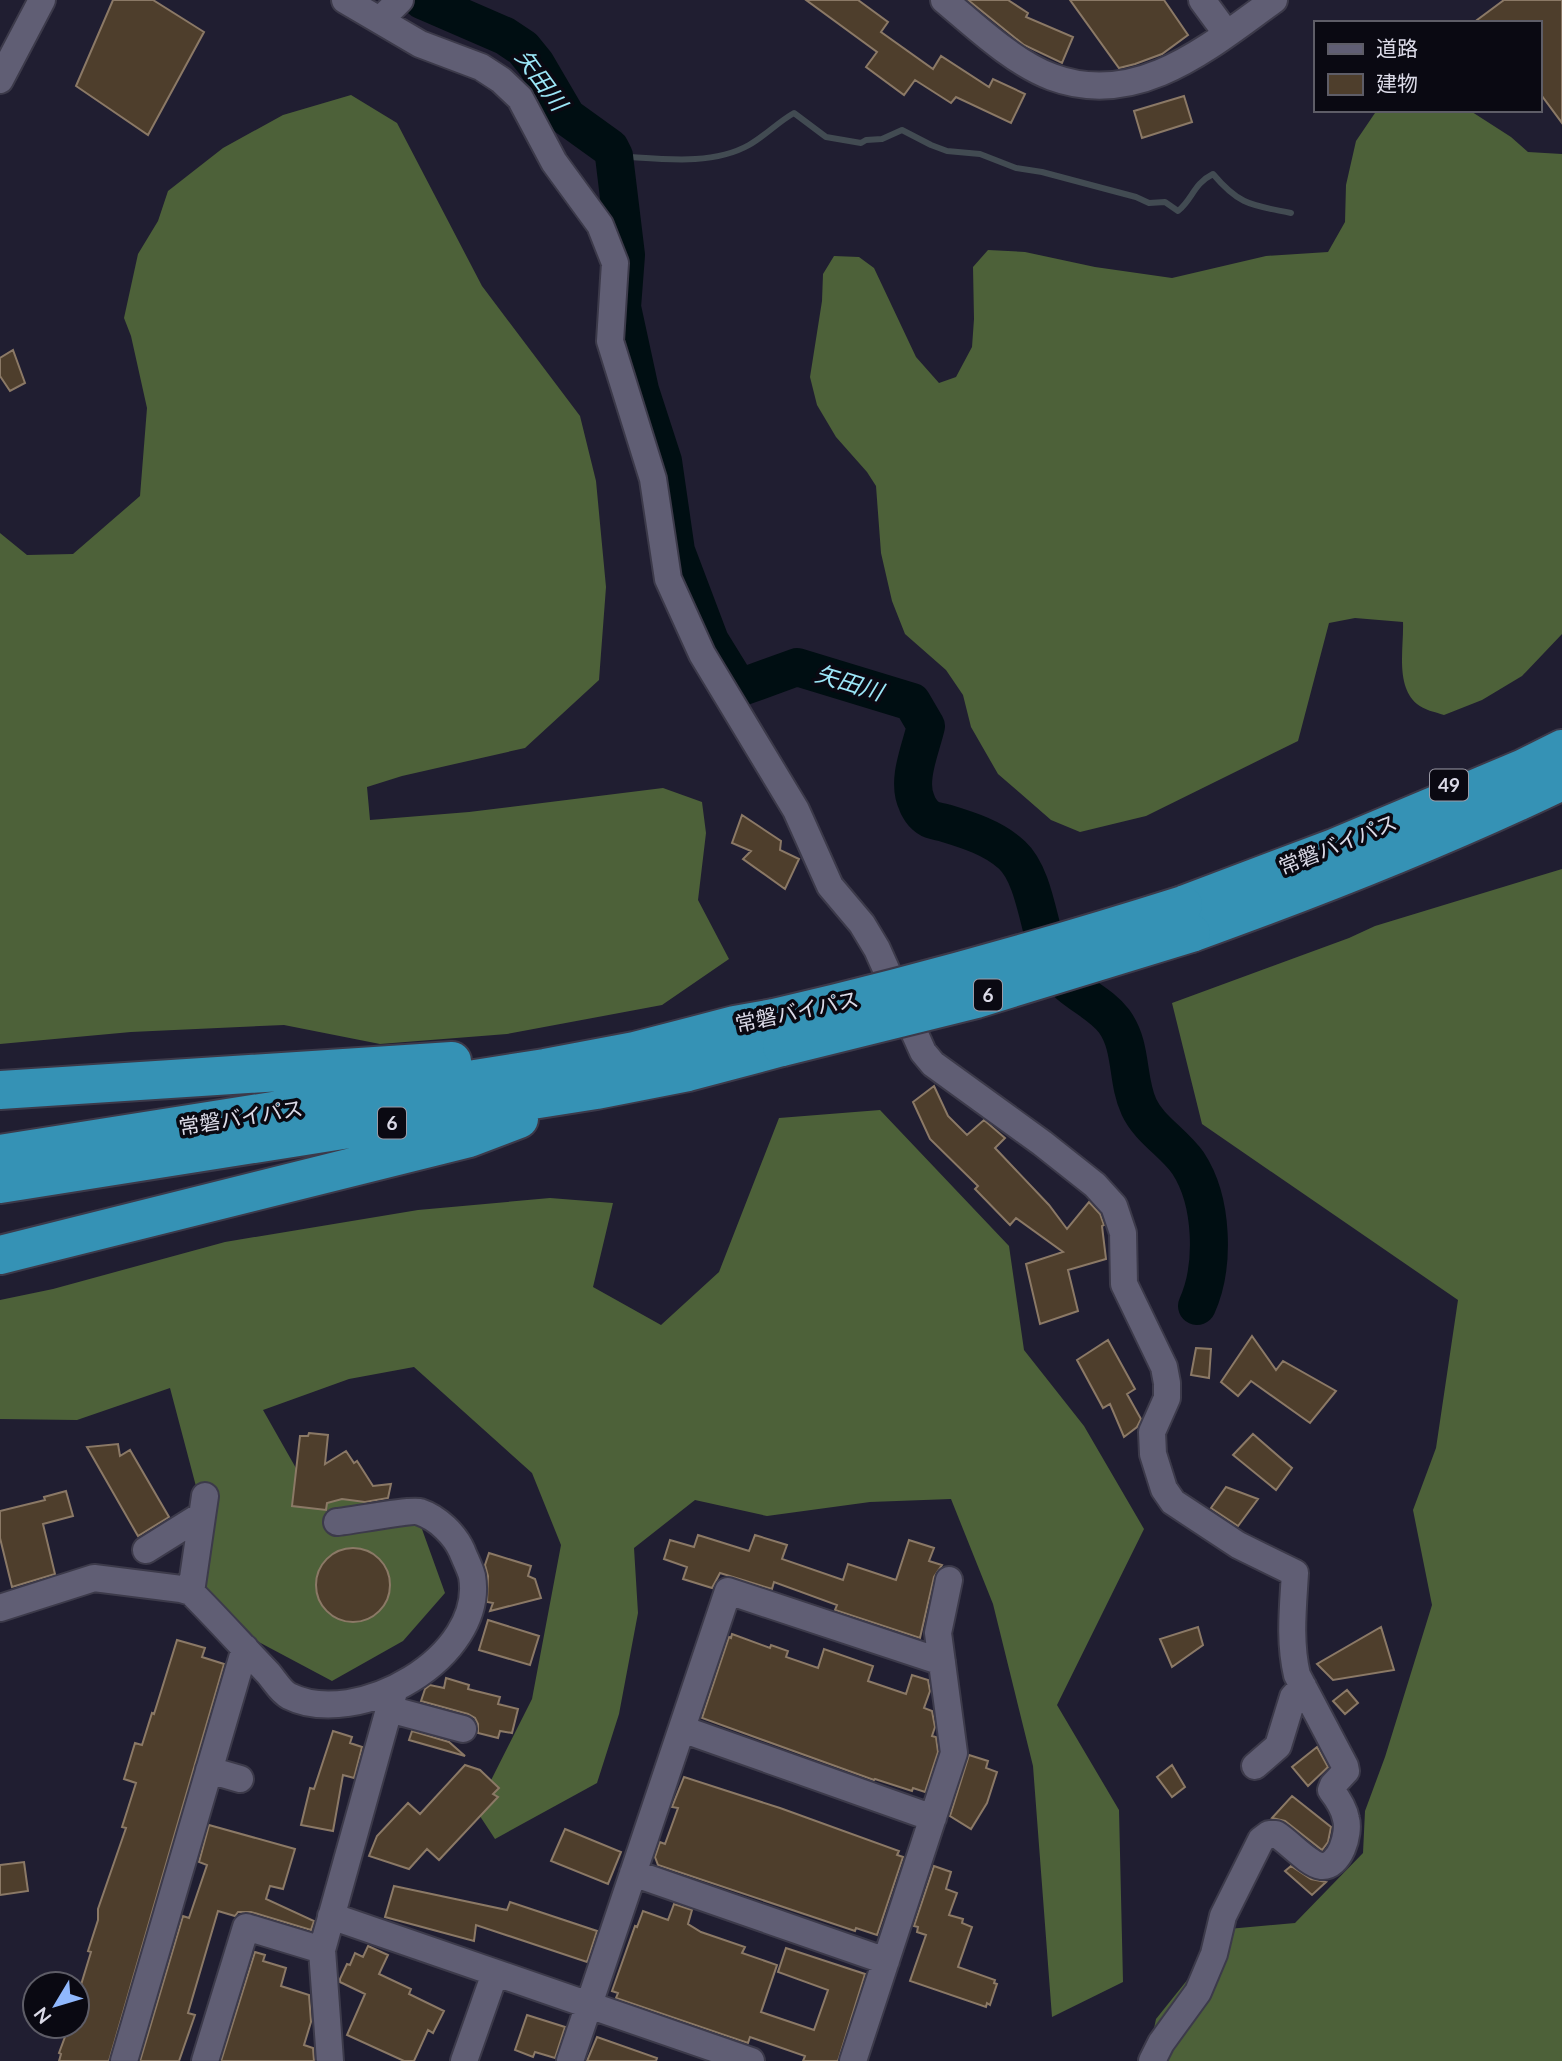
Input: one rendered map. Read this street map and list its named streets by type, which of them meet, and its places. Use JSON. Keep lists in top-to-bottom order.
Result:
{
  "streets": {
    "highway": ["49", "常磐バイパス", "6"]
  },
  "crossings": [
    ["49", "常磐バイパス"]
  ],
  "water": ["矢田川"],
  "legend": ["道路", "建物"],
  "north": "bottom left"
}
